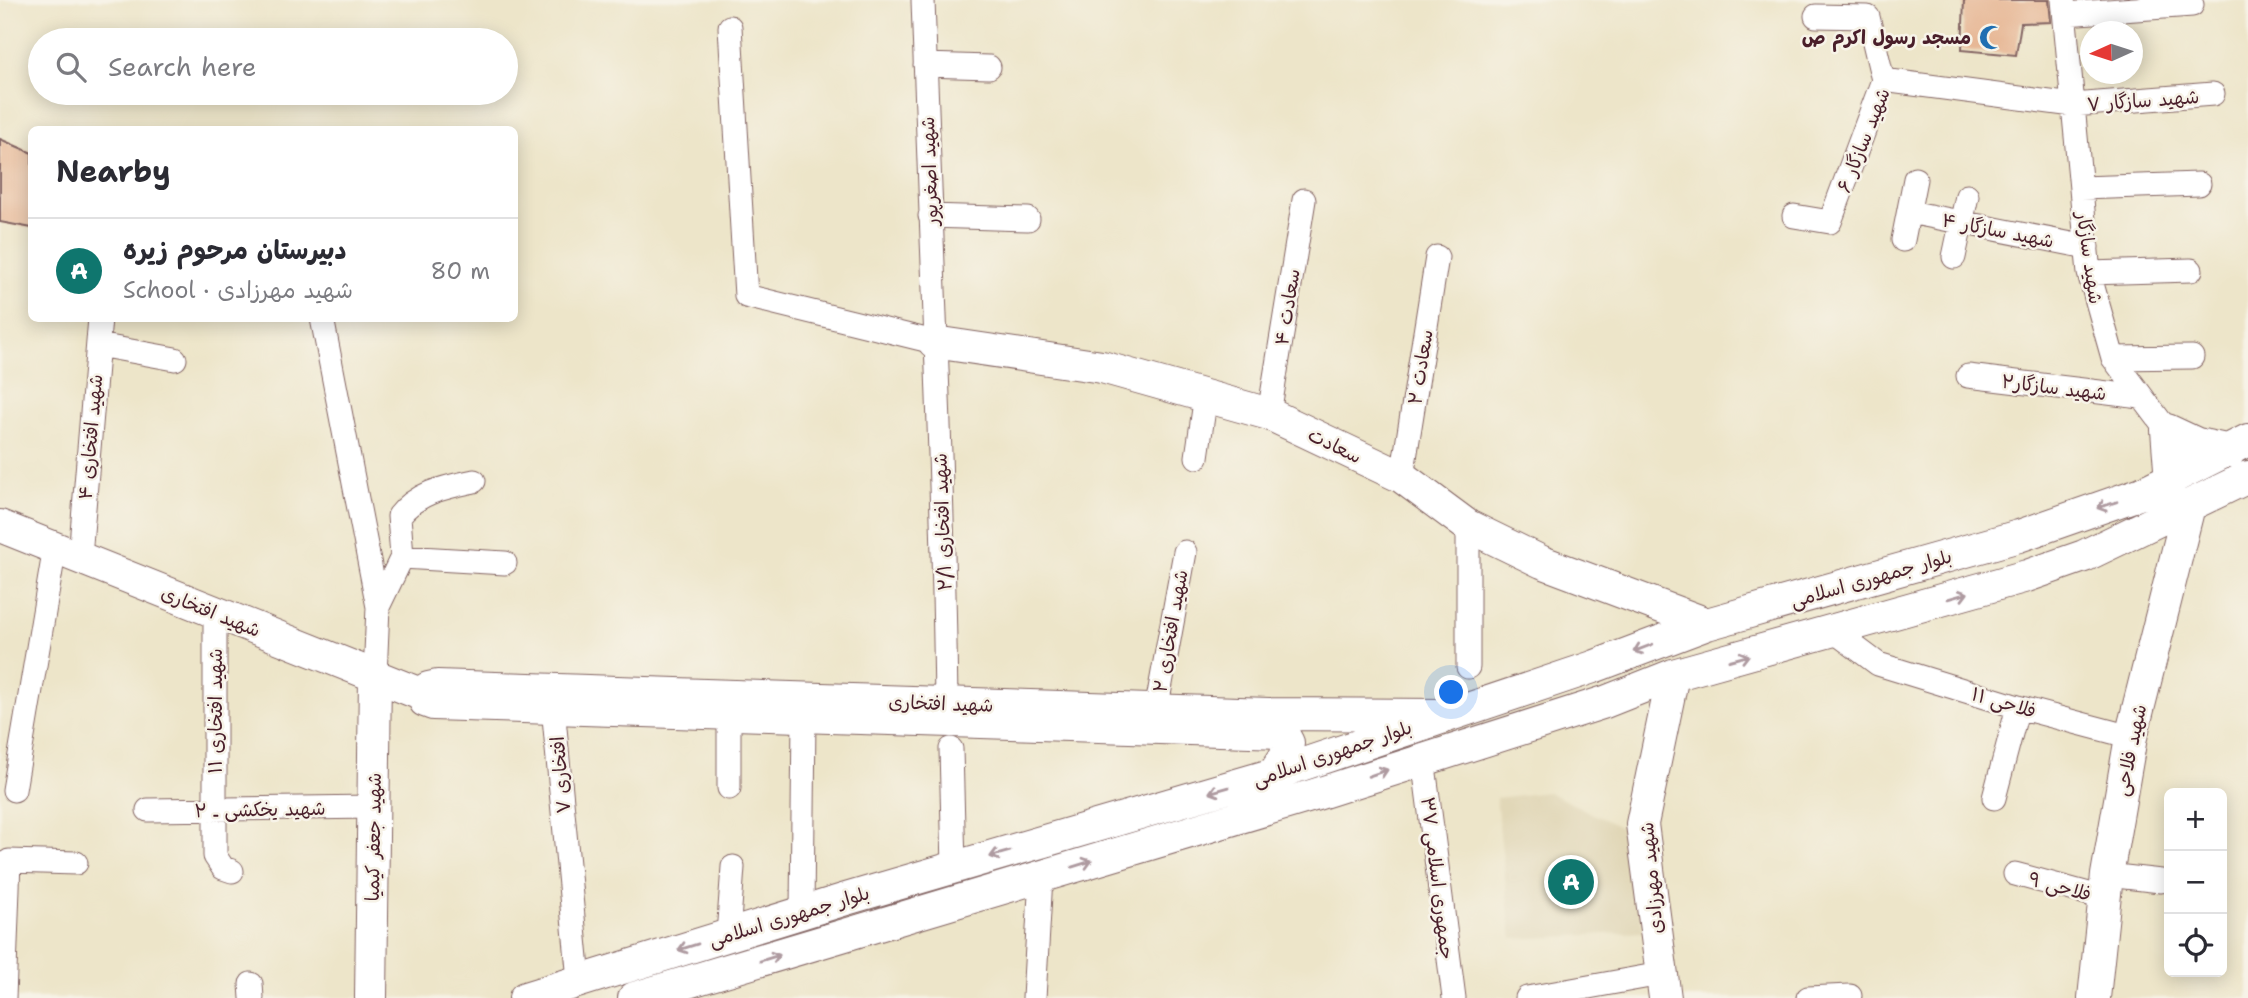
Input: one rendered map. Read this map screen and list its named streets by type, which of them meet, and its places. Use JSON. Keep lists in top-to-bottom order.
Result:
{
  "streets": {
    "street": [
      "شهید سازگار ۷",
      "شهید سازگار ۶",
      "شهید اصغرپور",
      "شهید سازگار ۴",
      "شهید سازگار",
      "سعادت ۴",
      "سعادت ۲",
      "شهید سازگار۲",
      "شهید افتخاری ۴",
      "سعادت",
      "شهید افتخاری ۲/۱",
      "بلوار جمهوری اسلامی",
      "شهید افتخاری",
      "شهید افتخاری ۲",
      "فلاحی ۱۱",
      "شهید افتخاری ۱۱",
      "شهید فلاحی",
      "افتخاری ۷",
      "شهید یخکشی ـ ۲",
      "شهید جعفر کیمیا",
      "جمهوری اسلامی ۳۷",
      "شهید مهرزادی",
      "فلاحی ۹"
    ]
  },
  "crossings": [
    ["شهید سازگار ۷", "شهید سازگار ۶"],
    ["شهید سازگار ۷", "شهید سازگار"],
    ["شهید سازگار ۶", "شهید سازگار"],
    ["شهید اصغرپور", "سعادت"],
    ["شهید اصغرپور", "شهید افتخاری ۲/۱"],
    ["شهید سازگار ۴", "شهید سازگار"],
    ["شهید سازگار", "شهید سازگار۲"],
    ["شهید سازگار", "بلوار جمهوری اسلامی"],
    ["شهید سازگار", "شهید فلاحی"],
    ["سعادت ۴", "سعادت"],
    ["سعادت ۲", "سعادت"],
    ["شهید افتخاری ۴", "شهید افتخاری"],
    ["سعادت", "شهید افتخاری ۲/۱"],
    ["سعادت", "بلوار جمهوری اسلامی"],
    ["شهید افتخاری ۲/۱", "شهید افتخاری"],
    ["بلوار جمهوری اسلامی", "شهید افتخاری"],
    ["بلوار جمهوری اسلامی", "فلاحی ۱۱"],
    ["بلوار جمهوری اسلامی", "شهید فلاحی"],
    ["بلوار جمهوری اسلامی", "افتخاری ۷"],
    ["بلوار جمهوری اسلامی", "جمهوری اسلامی ۳۷"],
    ["بلوار جمهوری اسلامی", "شهید مهرزادی"],
    ["شهید افتخاری", "شهید افتخاری ۲"],
    ["شهید افتخاری", "شهید افتخاری ۱۱"],
    ["شهید افتخاری", "شهید جعفر کیمیا"],
    ["فلاحی ۱۱", "شهید فلاحی"],
    ["شهید افتخاری ۱۱", "شهید یخکشی ـ ۲"],
    ["شهید فلاحی", "فلاحی ۹"],
    ["شهید یخکشی ـ ۲", "شهید جعفر کیمیا"]
  ],
  "places": {
    "mosque": ["مسجد رسول اکرم ص"]
  },
  "north": "left",
  "page": {
    "search": "Search here",
    "heading": "Nearby",
    "list": [
      {
        "mark": "A",
        "name": "دبیرستان مرحوم زیره",
        "note": "School · شهید مهرزادی",
        "value": "80 m"
      }
    ],
    "map_buttons": ["+", "−"],
    "pins": "A"
  }
}
